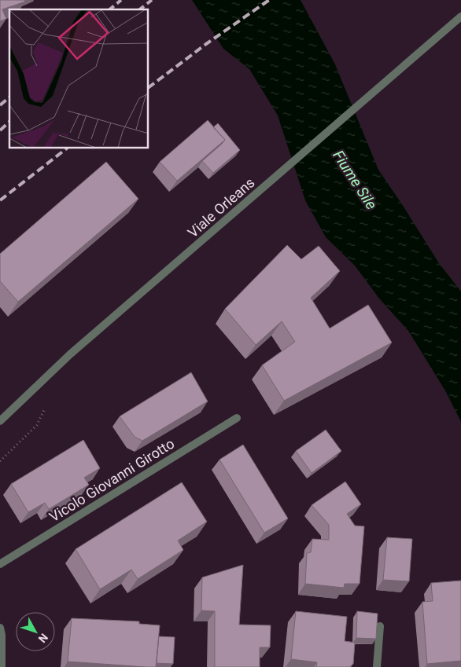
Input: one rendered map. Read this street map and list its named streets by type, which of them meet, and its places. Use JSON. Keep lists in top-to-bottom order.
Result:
{
  "streets": {
    "street": ["Viale Orleans", "Vicolo Giovanni Girotto"]
  },
  "water": ["Fiume Sile"],
  "north": "bottom right"
}
